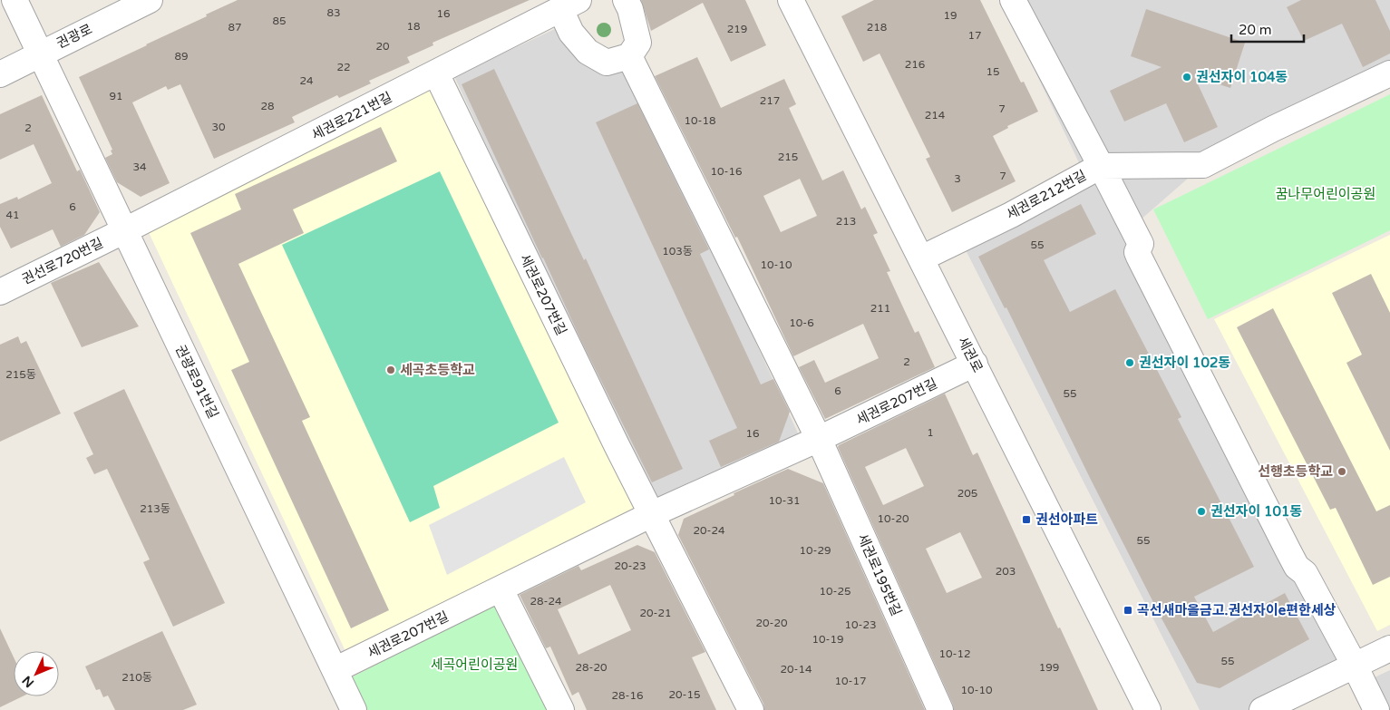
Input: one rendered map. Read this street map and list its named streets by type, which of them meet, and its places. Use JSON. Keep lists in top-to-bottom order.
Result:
{
  "streets": {
    "street": [
      "권광로",
      "세권로221번길",
      "세권로212번길",
      "권선로720번길",
      "세권로207번길",
      "세권로",
      "권광로91번길",
      "세권로195번길"
    ]
  },
  "crossings": [
    ["권광로", "권광로91번길"],
    ["세권로221번길", "권선로720번길"],
    ["세권로221번길", "세권로207번길"],
    ["세권로221번길", "권광로91번길"],
    ["세권로212번길", "세권로"],
    ["권선로720번길", "권광로91번길"],
    ["세권로207번길", "세권로"],
    ["세권로207번길", "권광로91번길"],
    ["세권로207번길", "세권로195번길"]
  ],
  "parks": ["꿈나무어린이공원", "세곡어린이공원"],
  "places": {
    "other": [
      "권선자이 104동",
      "권선자이 102동",
      "세곡초등학교",
      "선행초등학교",
      "권선자이 101동"
    ],
    "transit": ["권선아파트", "곡선새마을금고.권선자이e편한세상"]
  },
  "house_numbers": [
    "83",
    "16",
    "19",
    "85",
    "18",
    "87",
    "218",
    "219",
    "17",
    "20",
    "89",
    "216",
    "22",
    "15",
    "24",
    "91",
    "217",
    "28",
    "7",
    "214",
    "10-18",
    "30",
    "2",
    "215",
    "34",
    "10-16",
    "7",
    "3",
    "6",
    "41",
    "213",
    "55",
    "103동",
    "10-10",
    "211",
    "10-6",
    "2",
    "215동",
    "6",
    "55",
    "1",
    "16",
    "205",
    "10-31",
    "213동",
    "10-20",
    "20-24",
    "55",
    "10-29",
    "20-23",
    "203",
    "10-25",
    "28-24",
    "20-21",
    "20-20",
    "10-23",
    "10-19",
    "10-12",
    "55",
    "28-20",
    "199",
    "20-14",
    "210동",
    "10-17",
    "10-10",
    "20-15",
    "28-16"
  ],
  "scale_bar": "20 m",
  "north": "bottom left"
}
